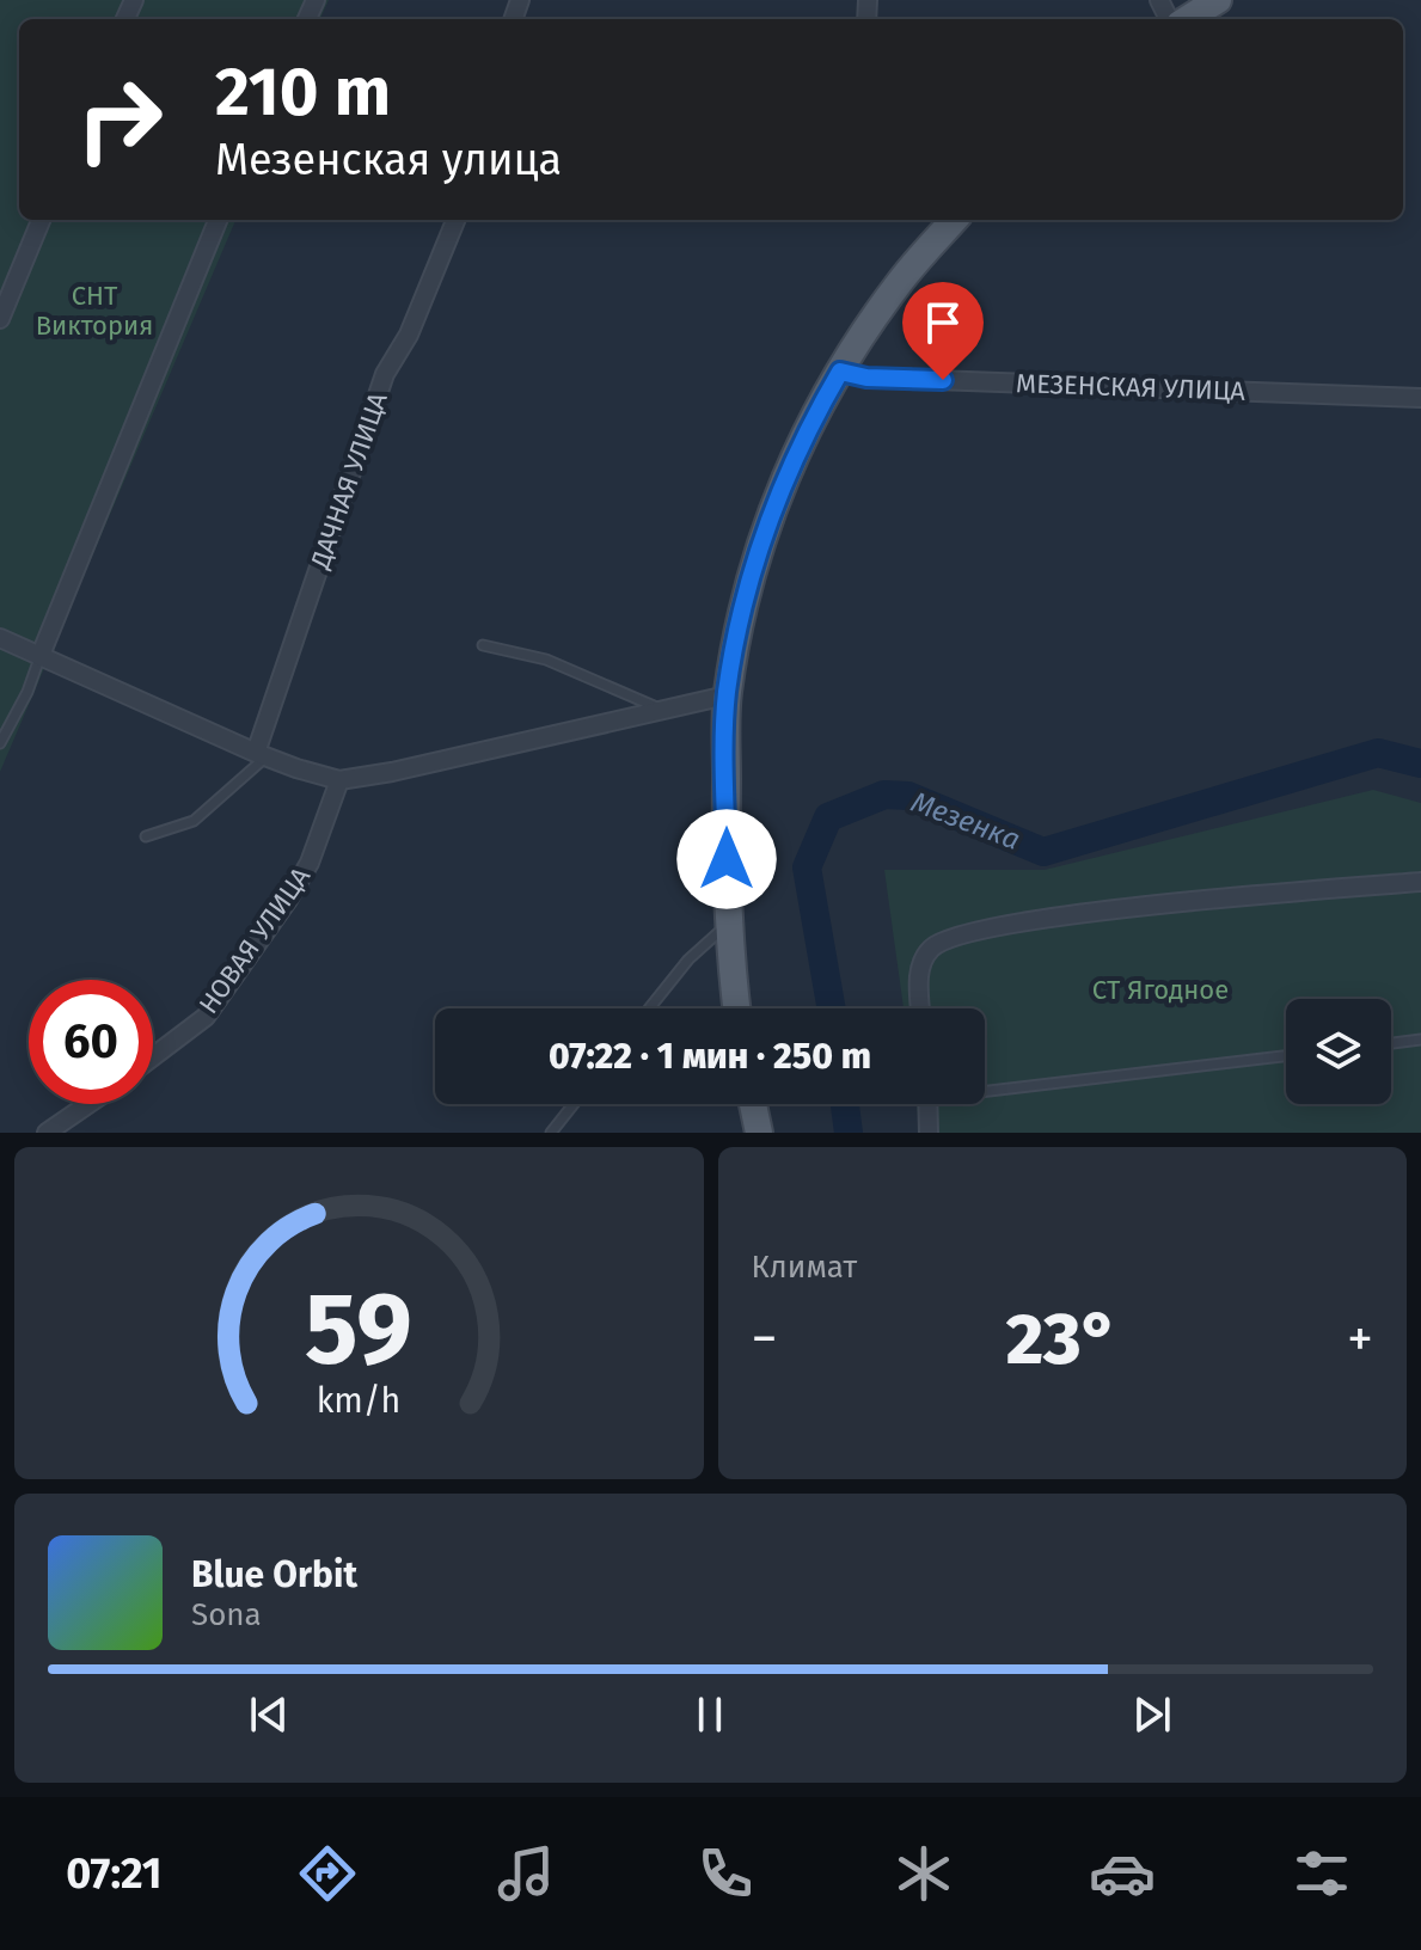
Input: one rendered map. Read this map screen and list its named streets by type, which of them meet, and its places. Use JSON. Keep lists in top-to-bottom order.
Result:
{
  "streets": {
    "street": ["МЕЗЕНСКАЯ УЛИЦА", "ДАЧНАЯ УЛИЦА", "НОВАЯ УЛИЦА"]
  },
  "water": ["Мезенка"],
  "parks": ["СНТ Виктория", "СТ Ягодное"],
  "page": {
    "turn": ["210 m", "Мезенская улица"],
    "limit": "60",
    "trip": "07:22 · 1 мин · 250 m",
    "tile": "Климат",
    "heat": ["−", "23°", "+"],
    "song": ["Blue Orbit", "Sona"],
    "tabs": "07:21",
    "gauge": ["59", "km/h"]
  }
}
